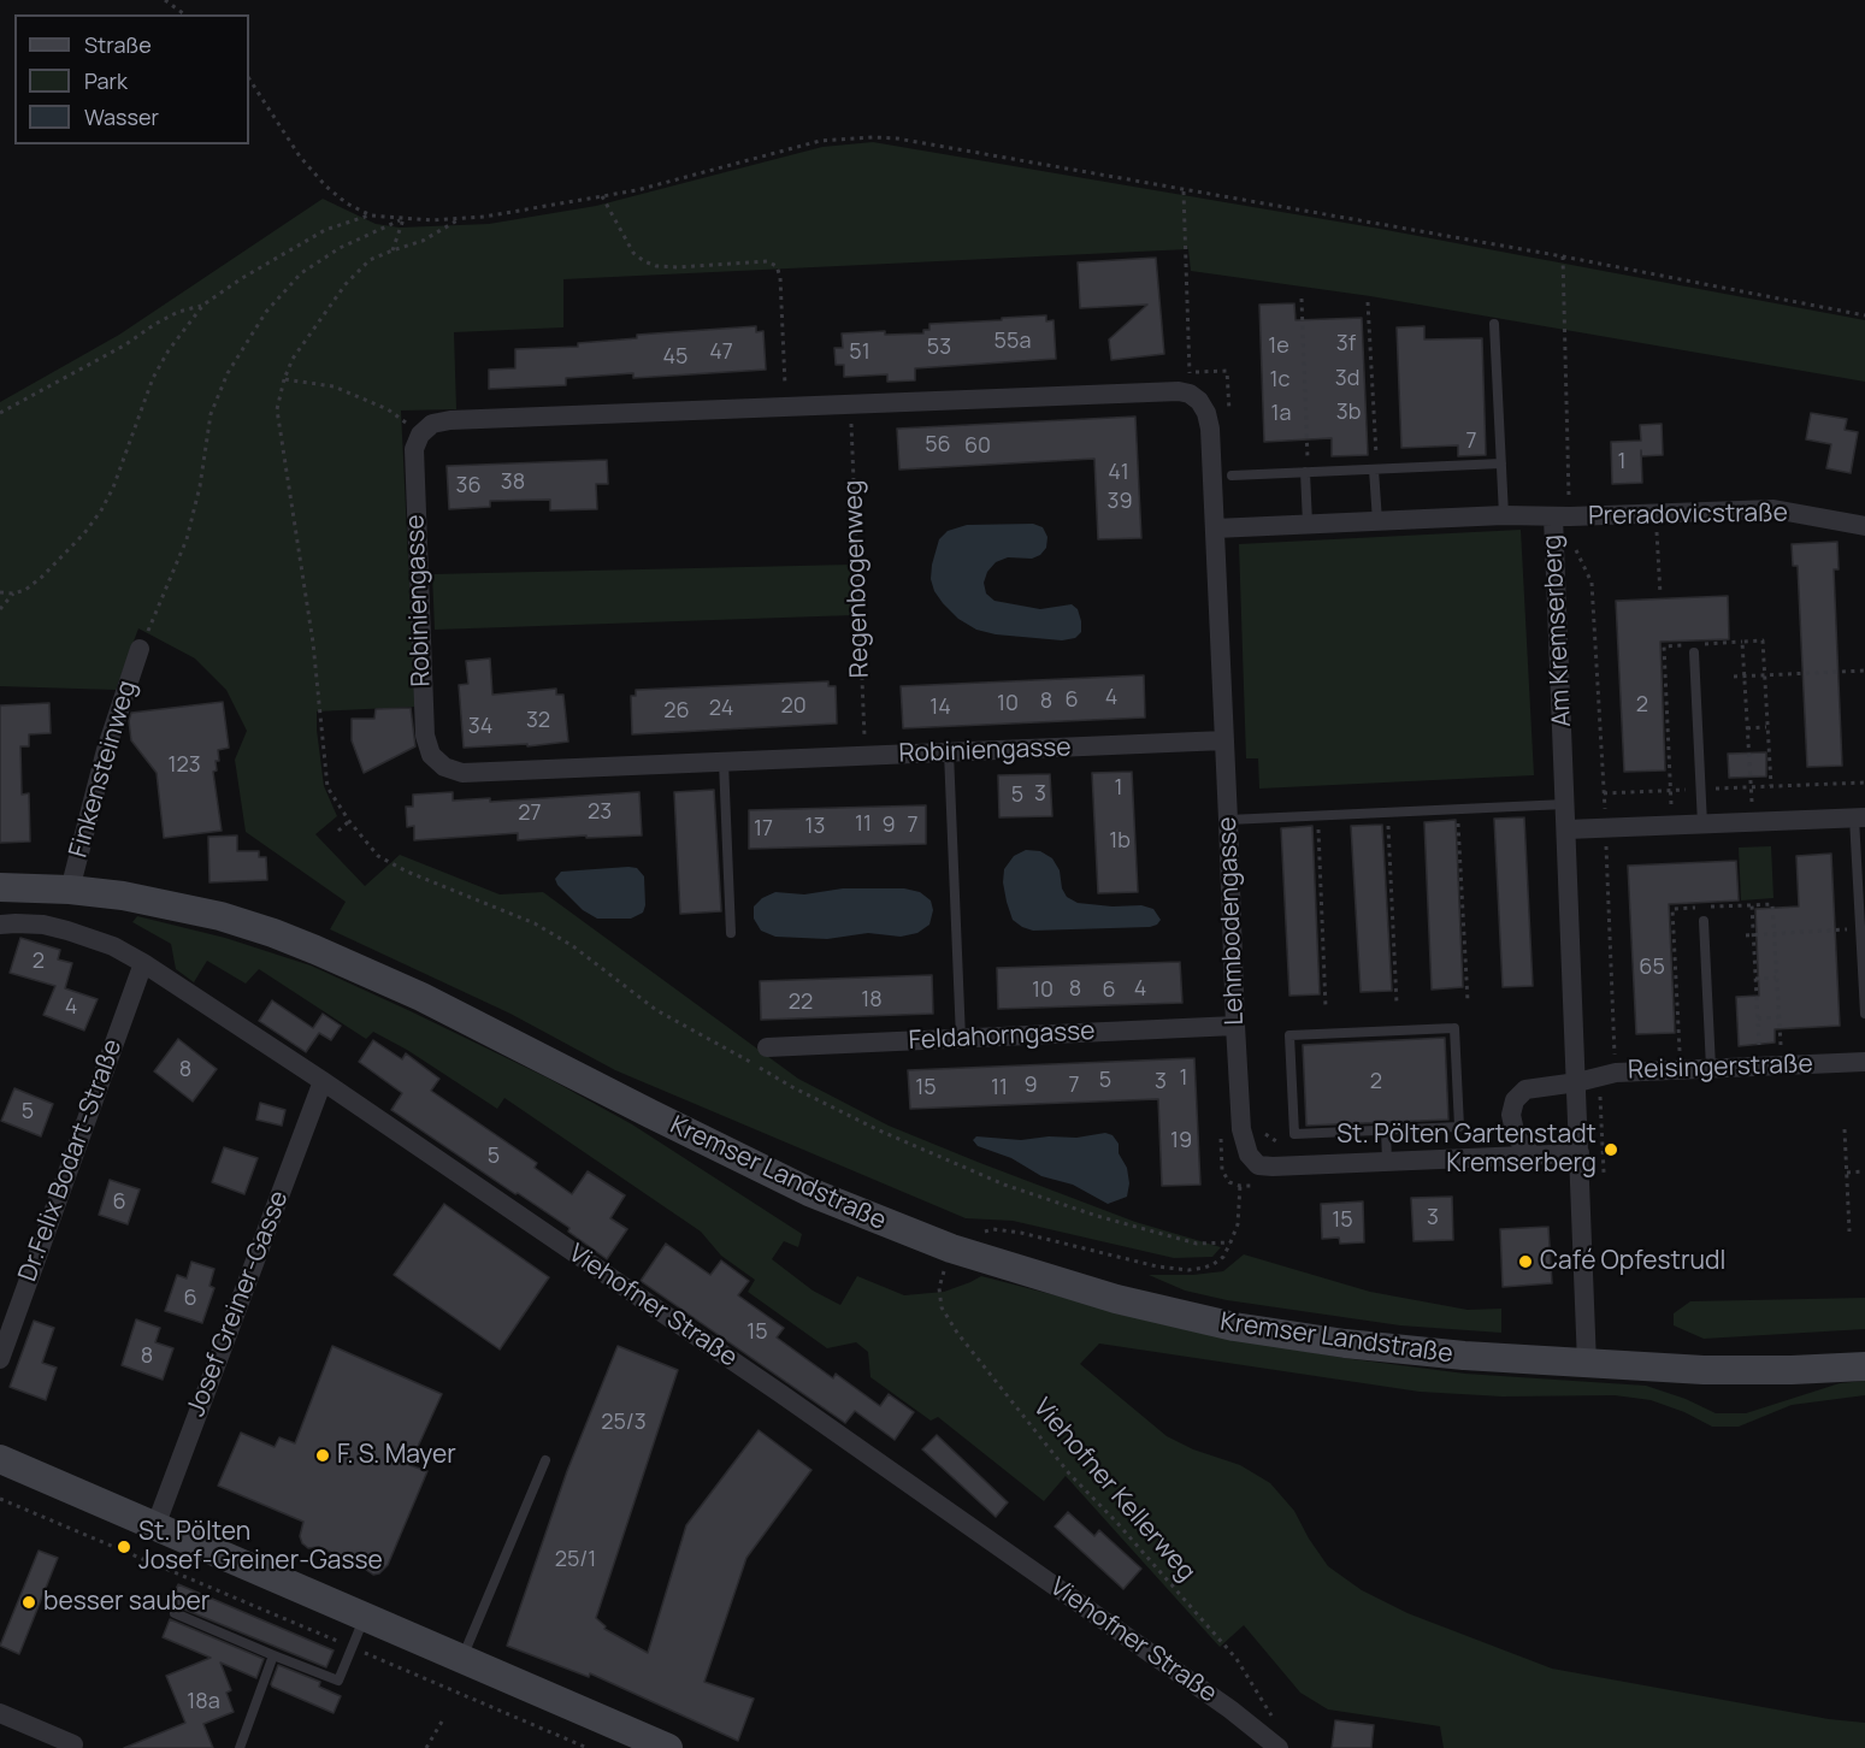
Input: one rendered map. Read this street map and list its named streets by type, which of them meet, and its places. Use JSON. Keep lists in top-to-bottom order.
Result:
{
  "streets": {
    "main road": ["Kremser Landstraße"],
    "street": [
      "Preradovicstraße",
      "Robiniengasse",
      "Am Kremserberg",
      "Finkensteinweg",
      "Lehmbodengasse",
      "Feldahorngasse",
      "Reisingerstraße",
      "Dr.Felix Bodart-Straße",
      "Josef Greiner-Gasse",
      "Viehofner Straße"
    ],
    "path": ["Regenbogenweg", "Viehofner Kellerweg"]
  },
  "crossings": [
    ["Preradovicstraße", "Am Kremserberg"],
    ["Regenbogenweg", "Robiniengasse"],
    ["Robiniengasse", "Lehmbodengasse"],
    ["Am Kremserberg", "Lehmbodengasse"],
    ["Am Kremserberg", "Reisingerstraße"],
    ["Am Kremserberg", "Kremser Landstraße"],
    ["Finkensteinweg", "Kremser Landstraße"],
    ["Lehmbodengasse", "Feldahorngasse"],
    ["Dr.Felix Bodart-Straße", "Viehofner Straße"],
    ["Kremser Landstraße", "Viehofner Kellerweg"],
    ["Josef Greiner-Gasse", "Viehofner Straße"]
  ],
  "places": [
    "St. Pölten Gartenstadt Kremserberg",
    "Café Opfestrudl",
    "F. S. Mayer",
    "St. Pölten Josef-Greiner-Gasse",
    "besser sauber"
  ],
  "house_numbers": [
    "55a",
    "3f",
    "1e",
    "53",
    "47",
    "51",
    "45",
    "3d",
    "1c",
    "3b",
    "1a",
    "7",
    "56",
    "60",
    "1",
    "41",
    "38",
    "36",
    "39",
    "4",
    "6",
    "8",
    "10",
    "2",
    "20",
    "14",
    "24",
    "26",
    "32",
    "34",
    "123",
    "1",
    "3",
    "5",
    "23",
    "27",
    "11",
    "9",
    "7",
    "13",
    "17",
    "1b",
    "2",
    "65",
    "8",
    "4",
    "10",
    "6",
    "18",
    "22",
    "4",
    "8",
    "1",
    "5",
    "3",
    "2",
    "9",
    "7",
    "15",
    "11",
    "5",
    "19",
    "5",
    "6",
    "3",
    "15",
    "6",
    "15",
    "8",
    "25/3",
    "25/1",
    "18a"
  ],
  "legend": ["Straße", "Park", "Wasser"]
}
